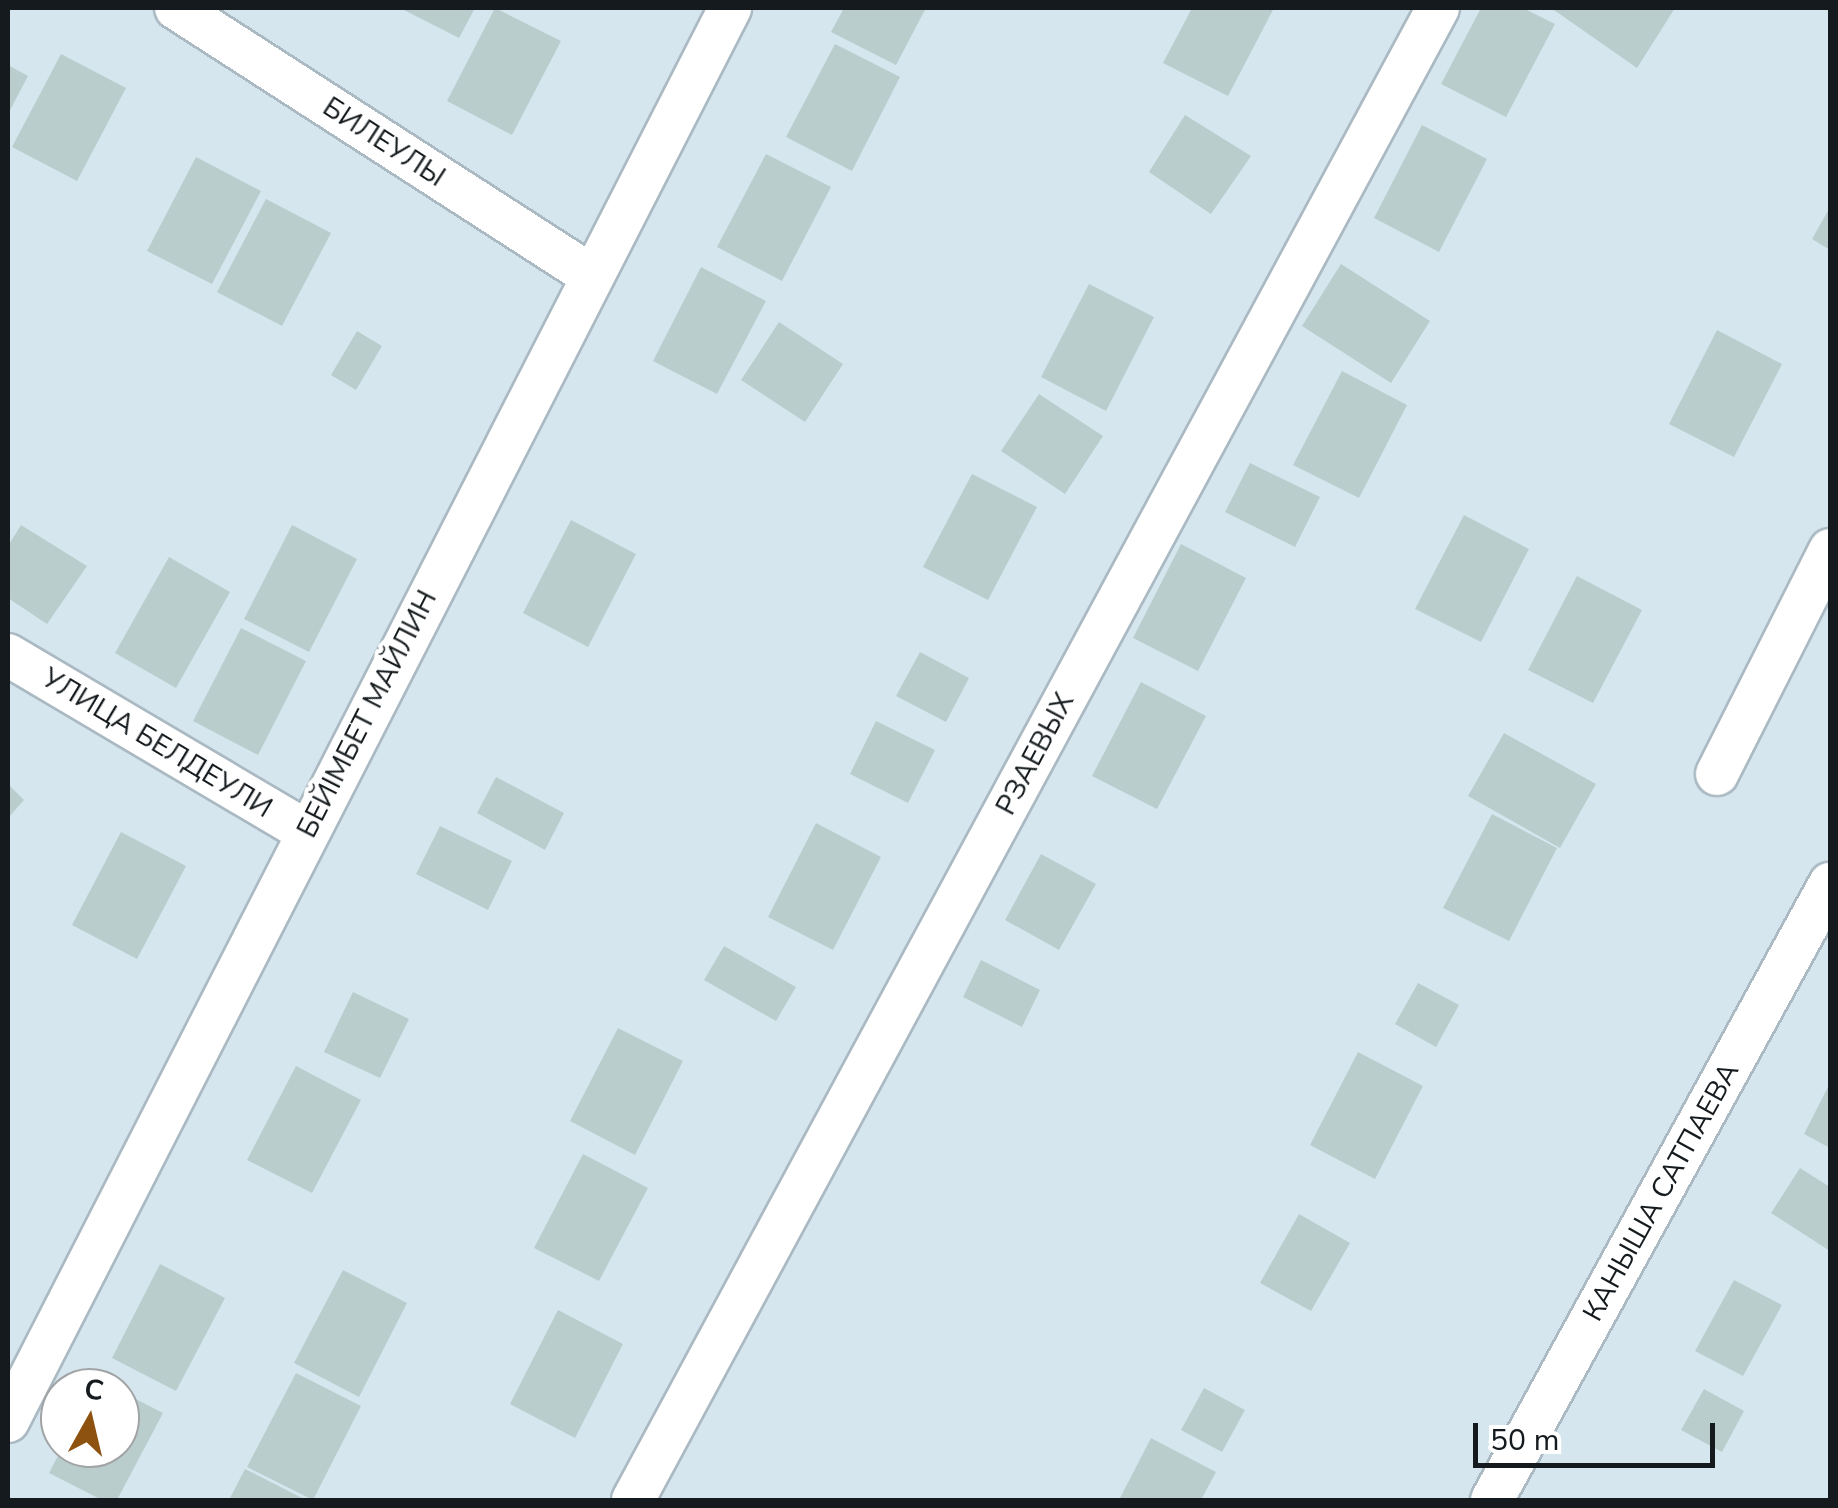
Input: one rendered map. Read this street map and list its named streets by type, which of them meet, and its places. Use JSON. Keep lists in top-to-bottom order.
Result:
{
  "streets": {
    "street": [
      "БИЛЕУЛЫ",
      "БЕЙІМБЕТ МАЙЛИН",
      "УЛИЦА БЕЛДЕУЛИ",
      "РЗАЕВЫХ",
      "КАНЫША САТПАЕВА"
    ]
  },
  "crossings": [
    ["БИЛЕУЛЫ", "БЕЙІМБЕТ МАЙЛИН"],
    ["БЕЙІМБЕТ МАЙЛИН", "УЛИЦА БЕЛДЕУЛИ"]
  ],
  "scale_bar": "50 m",
  "north": "top"
}
